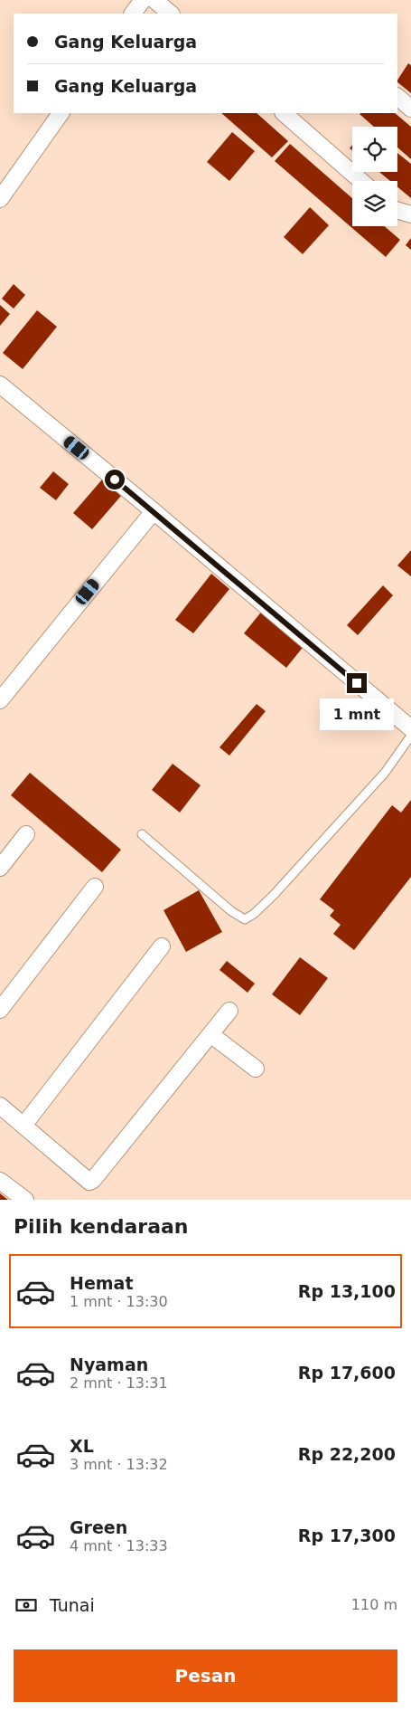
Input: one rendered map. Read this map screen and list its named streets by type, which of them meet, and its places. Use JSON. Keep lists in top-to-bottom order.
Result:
{
  "page": {
    "banner": ["Gang Keluarga", "Gang Keluarga"],
    "bubble": "1 mnt",
    "heading": "Pilih kendaraan",
    "list": [
      {
        "name": "Hemat",
        "note": "1 mnt · 13:30",
        "value": "Rp 13,100"
      },
      {
        "name": "Nyaman",
        "note": "2 mnt · 13:31",
        "value": "Rp 17,600"
      },
      {
        "name": "XL",
        "note": "3 mnt · 13:32",
        "value": "Rp 22,200"
      },
      {
        "name": "Green",
        "note": "4 mnt · 13:33",
        "value": "Rp 17,300"
      }
    ],
    "pay": ["Tunai", "110 m"],
    "buttons": "Pesan"
  }
}
